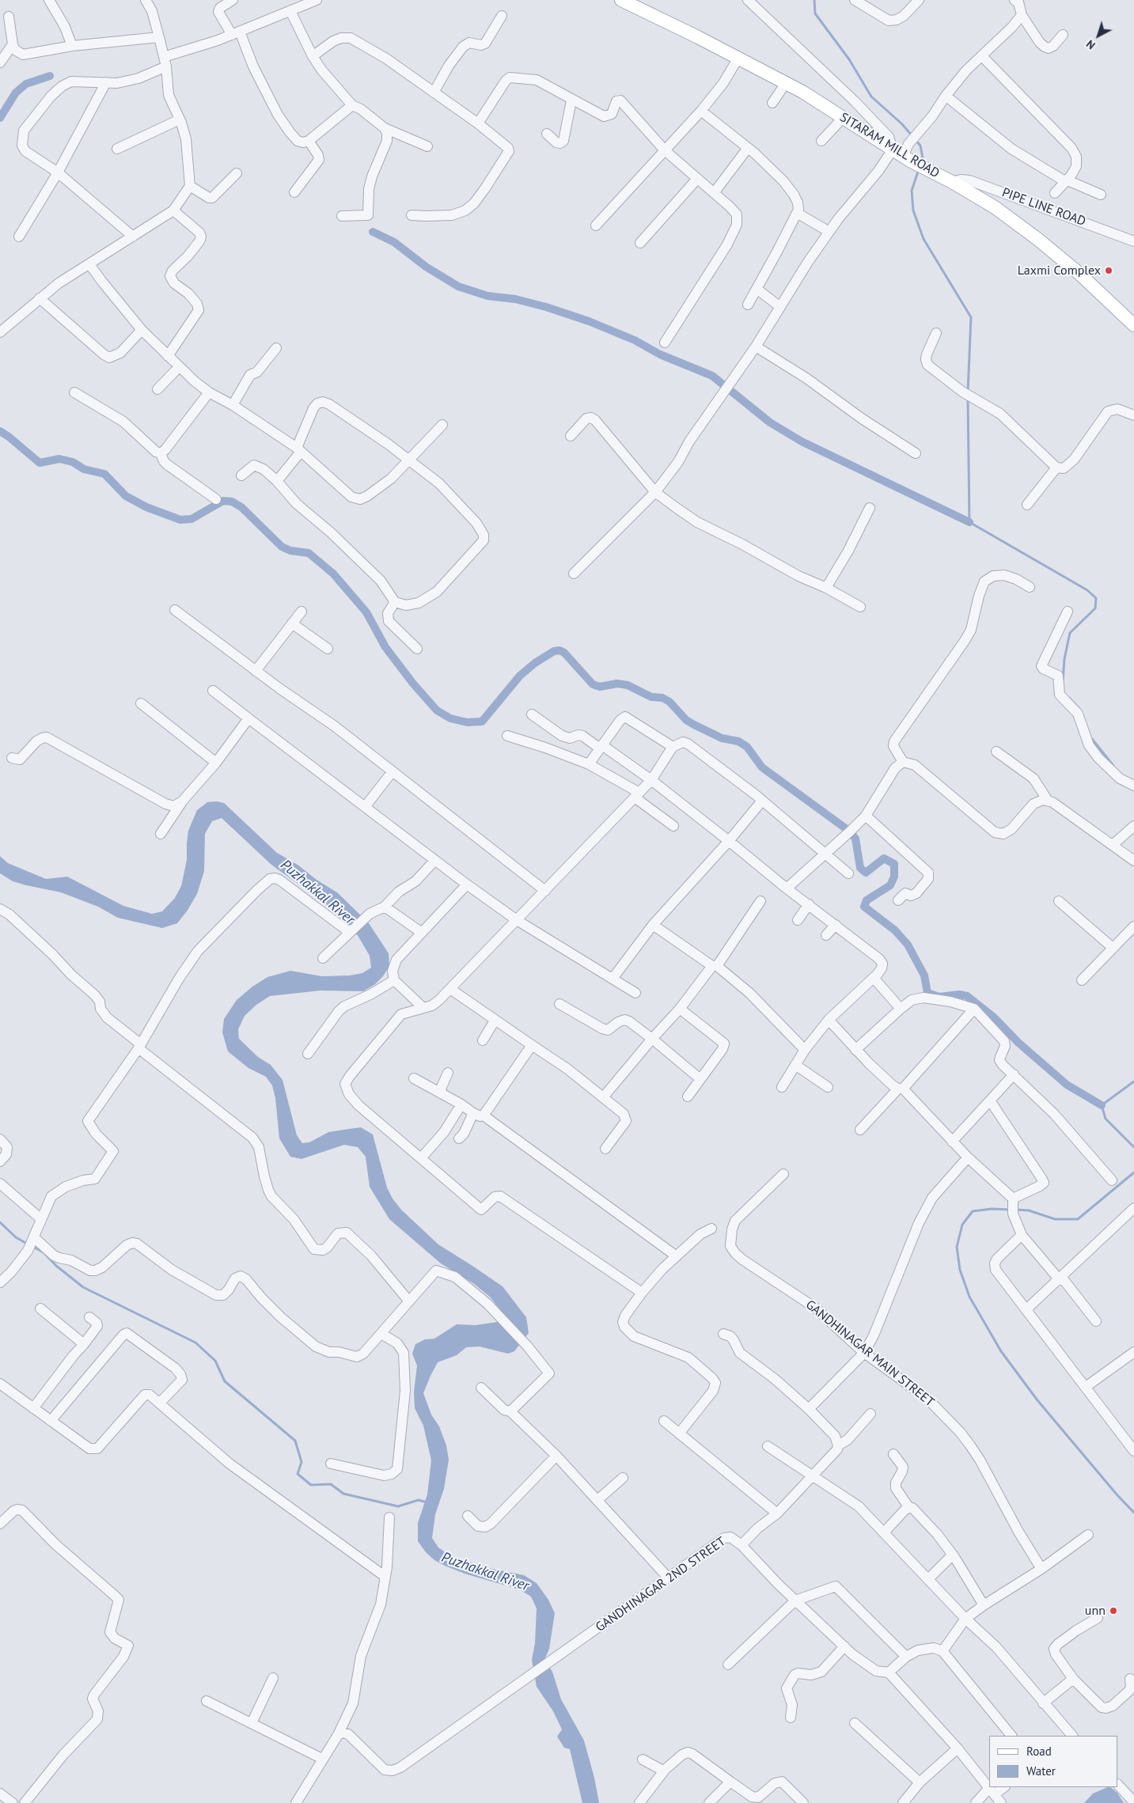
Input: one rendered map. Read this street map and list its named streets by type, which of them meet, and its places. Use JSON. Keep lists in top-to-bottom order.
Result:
{
  "streets": {
    "main road": ["SITARAM MILL ROAD"],
    "street": ["PIPE LINE ROAD", "GANDHINAGAR MAIN STREET", "GANDHINAGAR 2ND STREET"]
  },
  "crossings": [
    ["SITARAM MILL ROAD", "PIPE LINE ROAD"]
  ],
  "water": ["Puzhakkal River"],
  "places": ["Laxmi Complex", "unn"],
  "legend": ["Road", "Water"],
  "north": "bottom left"
}
